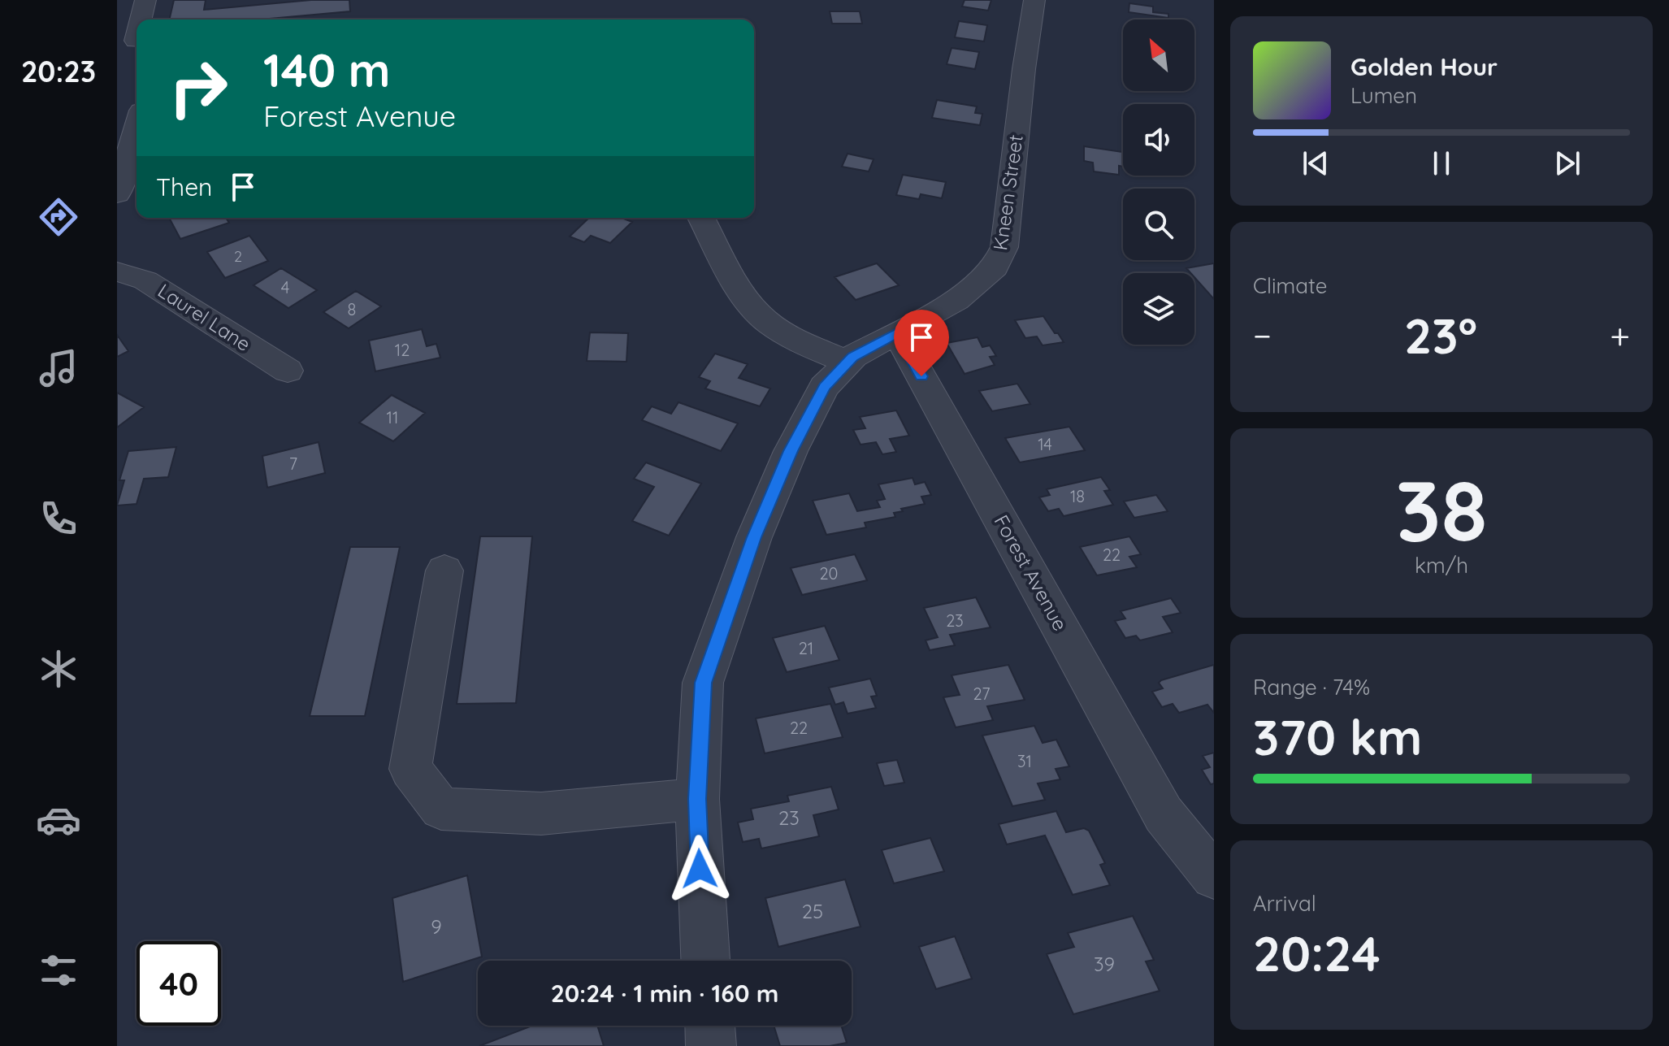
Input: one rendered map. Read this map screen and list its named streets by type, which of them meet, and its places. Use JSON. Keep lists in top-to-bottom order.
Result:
{
  "streets": {
    "street": ["Kneen Street", "Laurel Lane", "Forest Avenue"]
  },
  "crossings": [
    ["Kneen Street", "Forest Avenue"]
  ],
  "house_numbers": [
    "2",
    "4",
    "8",
    "12",
    "11",
    "14",
    "7",
    "18",
    "22",
    "20",
    "23",
    "21",
    "27",
    "22",
    "31",
    "23",
    "25",
    "9",
    "39"
  ],
  "north": "top left",
  "page": {
    "tabs": "20:23",
    "turn": ["140 m", "Forest Avenue"],
    "song": ["Golden Hour", "Lumen"],
    "then": "Then",
    "tile": [
      "Climate",
      ["38", "km/h"],
      ["Range · 74%", "370 km"],
      ["Arrival", "20:24"]
    ],
    "heat": ["−", "23°", "+"],
    "limit": "40",
    "trip": "20:24 · 1 min · 160 m"
  }
}
